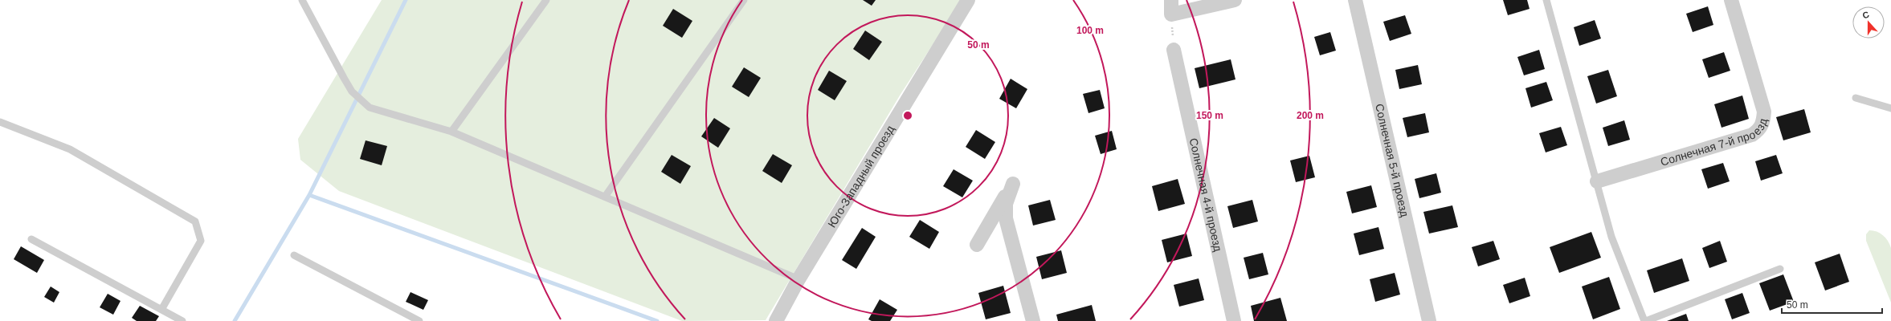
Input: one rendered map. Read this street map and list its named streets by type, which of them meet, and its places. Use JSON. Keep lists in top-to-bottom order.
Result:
{
  "streets": {
    "street": [
      "Солнечная 7-й проезд",
      "Солнечная 5-й проезд",
      "Юго-Западный проезд",
      "Солнечная 4-й проезд"
    ]
  },
  "scale_bar": "50 m",
  "north": "top",
  "rings": [
    "100 m",
    "50 m",
    "150 m",
    "200 m"
  ]
}
